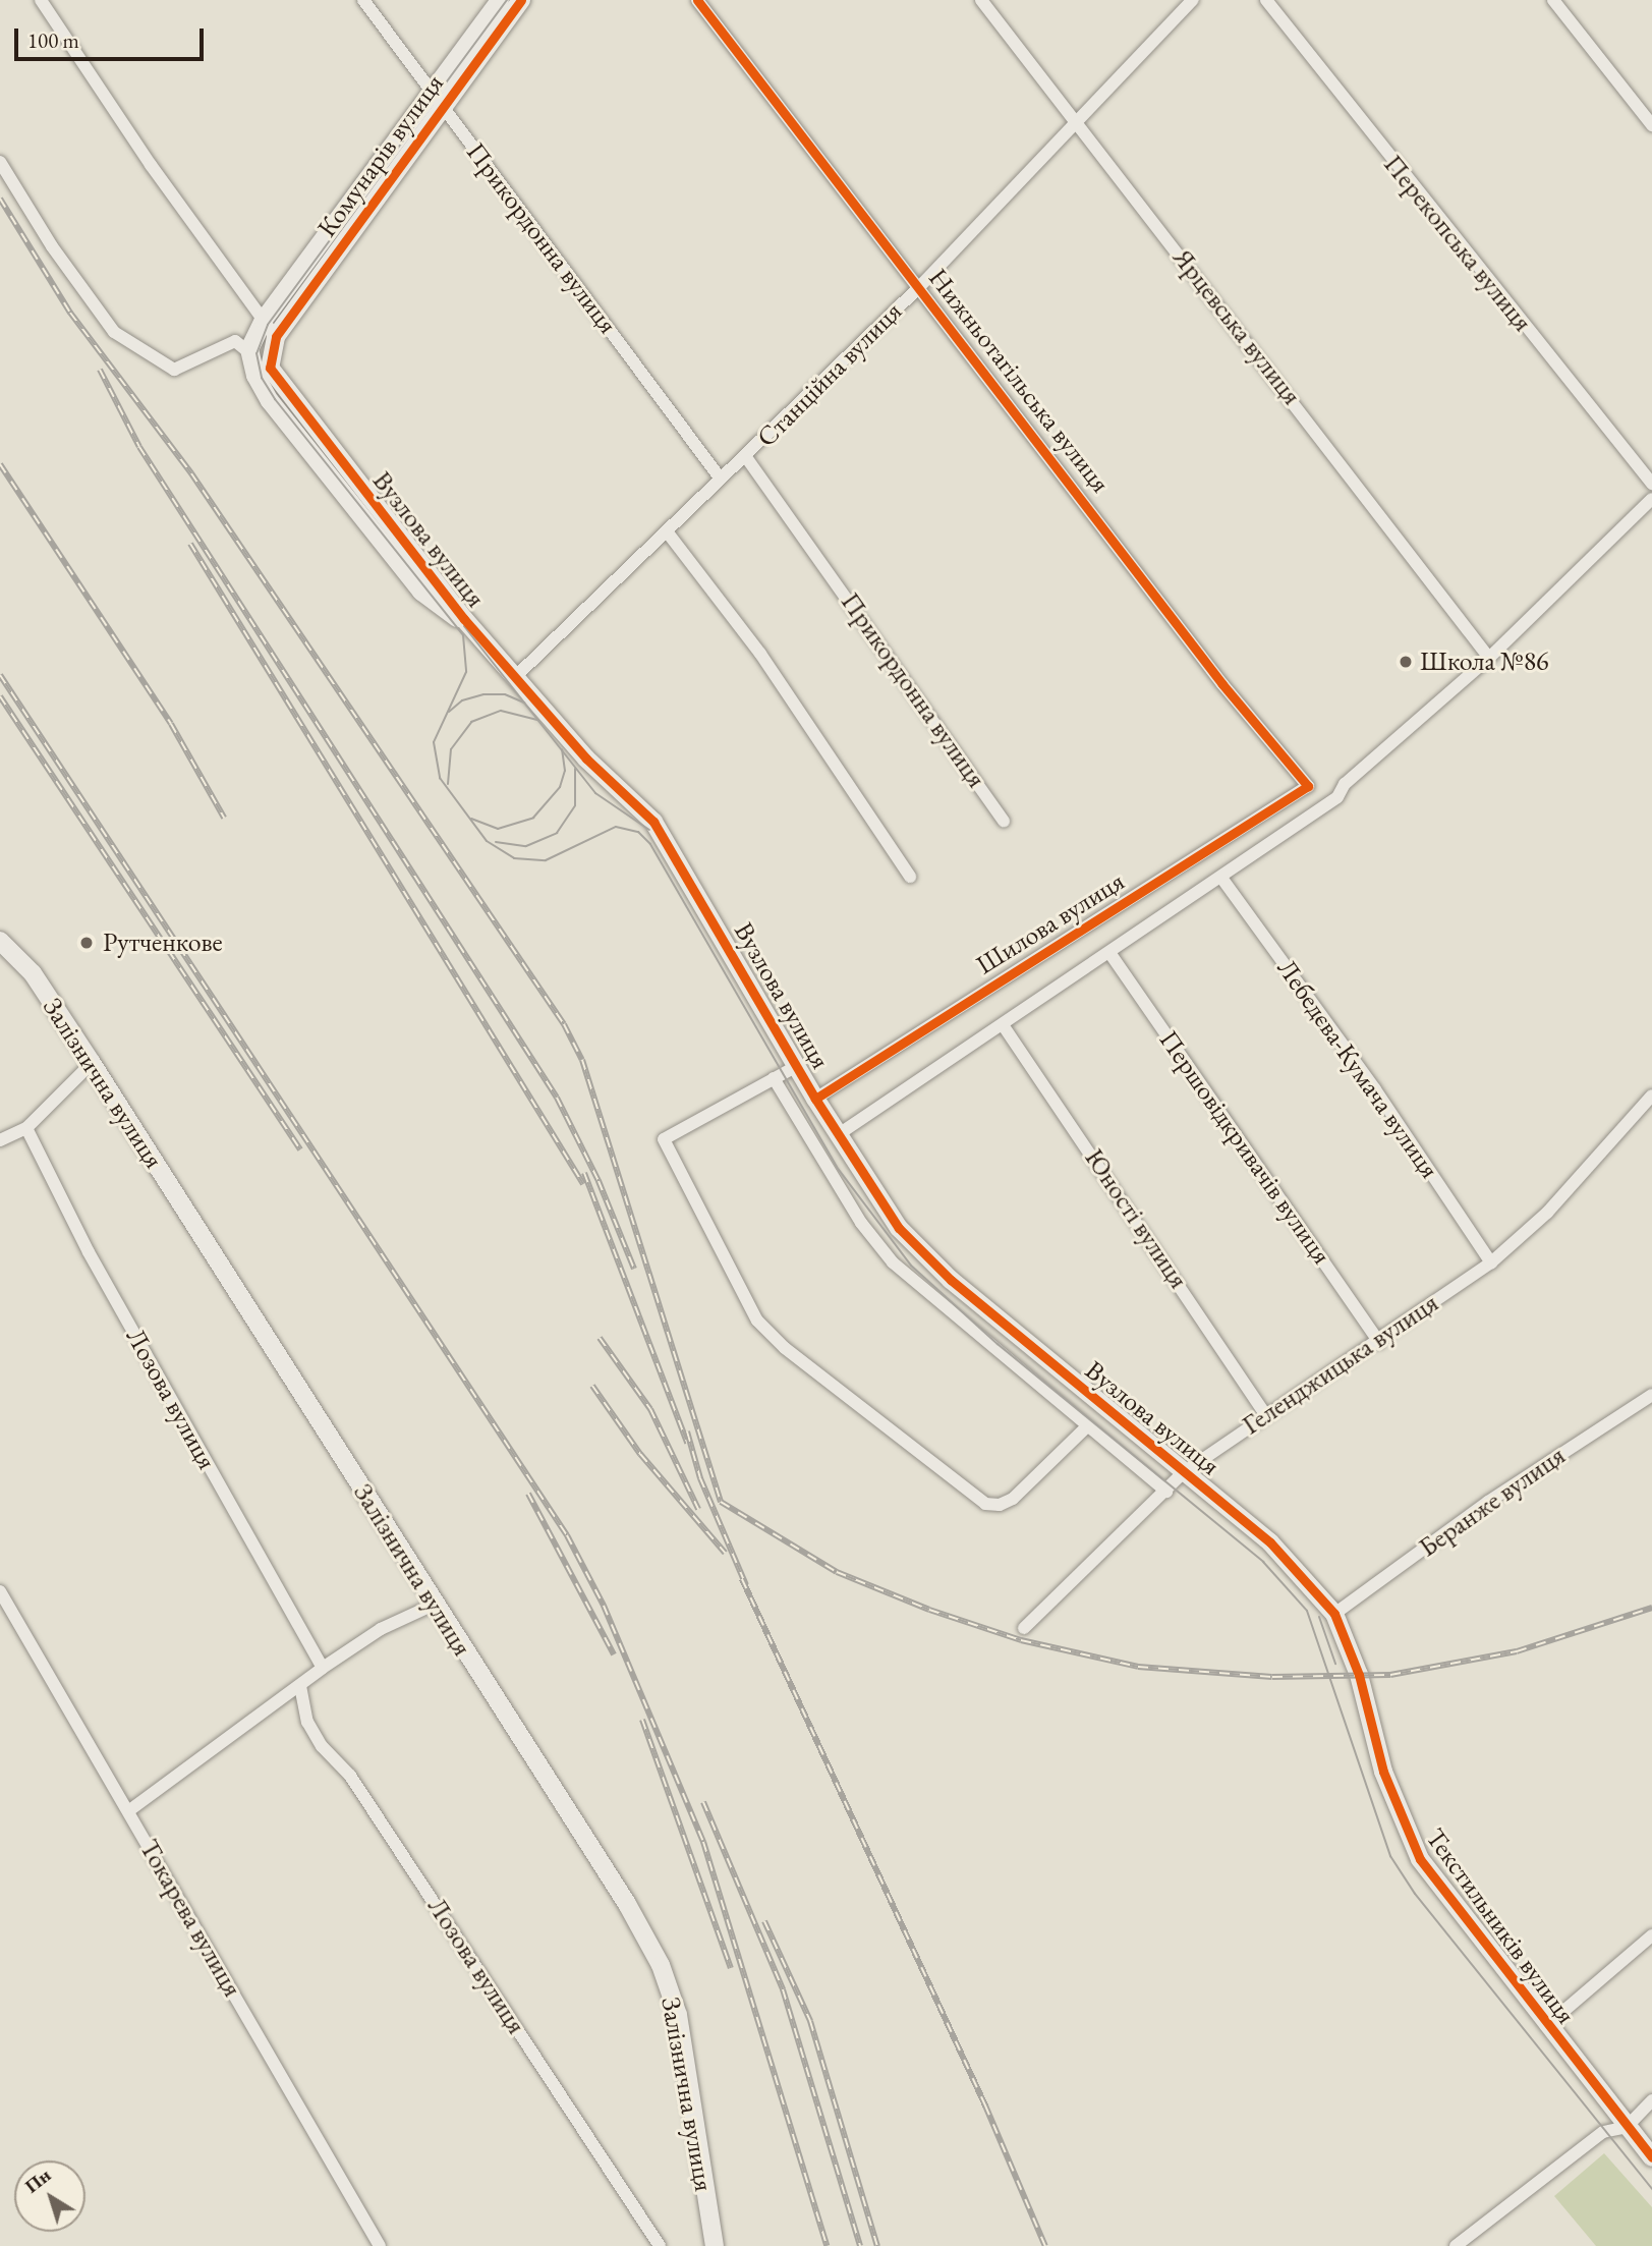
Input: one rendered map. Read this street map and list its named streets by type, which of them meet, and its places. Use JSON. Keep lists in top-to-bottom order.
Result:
{
  "streets": {
    "street": [
      "Комунарів вулиця",
      "Прикордонна вулиця",
      "Перекопська вулиця",
      "Ярцевська вулиця",
      "Станційна вулиця",
      "Нижньотагільська вулиця",
      "Вузлова вулиця",
      "Шилова вулиця",
      "Лебедєва-Кумача вулиця",
      "Залізнична вулиця",
      "Першовідкривачів вулиця",
      "Юності вулиця",
      "Геленджицька вулиця",
      "Лозова вулиця",
      "Беранже вулиця",
      "Токарева вулиця",
      "Текстильників вулиця"
    ]
  },
  "crossings": [
    ["Комунарів вулиця", "Прикордонна вулиця"],
    ["Комунарів вулиця", "Вузлова вулиця"],
    ["Прикордонна вулиця", "Станційна вулиця"],
    ["Ярцевська вулиця", "Станційна вулиця"],
    ["Ярцевська вулиця", "Шилова вулиця"],
    ["Станційна вулиця", "Нижньотагільська вулиця"],
    ["Станційна вулиця", "Вузлова вулиця"],
    ["Нижньотагільська вулиця", "Шилова вулиця"],
    ["Вузлова вулиця", "Шилова вулиця"],
    ["Вузлова вулиця", "Геленджицька вулиця"],
    ["Вузлова вулиця", "Беранже вулиця"],
    ["Вузлова вулиця", "Текстильників вулиця"],
    ["Шилова вулиця", "Лебедєва-Кумача вулиця"],
    ["Шилова вулиця", "Першовідкривачів вулиця"],
    ["Шилова вулиця", "Юності вулиця"],
    ["Лебедєва-Кумача вулиця", "Геленджицька вулиця"],
    ["Першовідкривачів вулиця", "Геленджицька вулиця"],
    ["Юності вулиця", "Геленджицька вулиця"],
    ["Беранже вулиця", "Текстильників вулиця"]
  ],
  "places": ["Школа №86", "Рутченкове"],
  "scale_bar": "100 m",
  "north": "top left"
}
